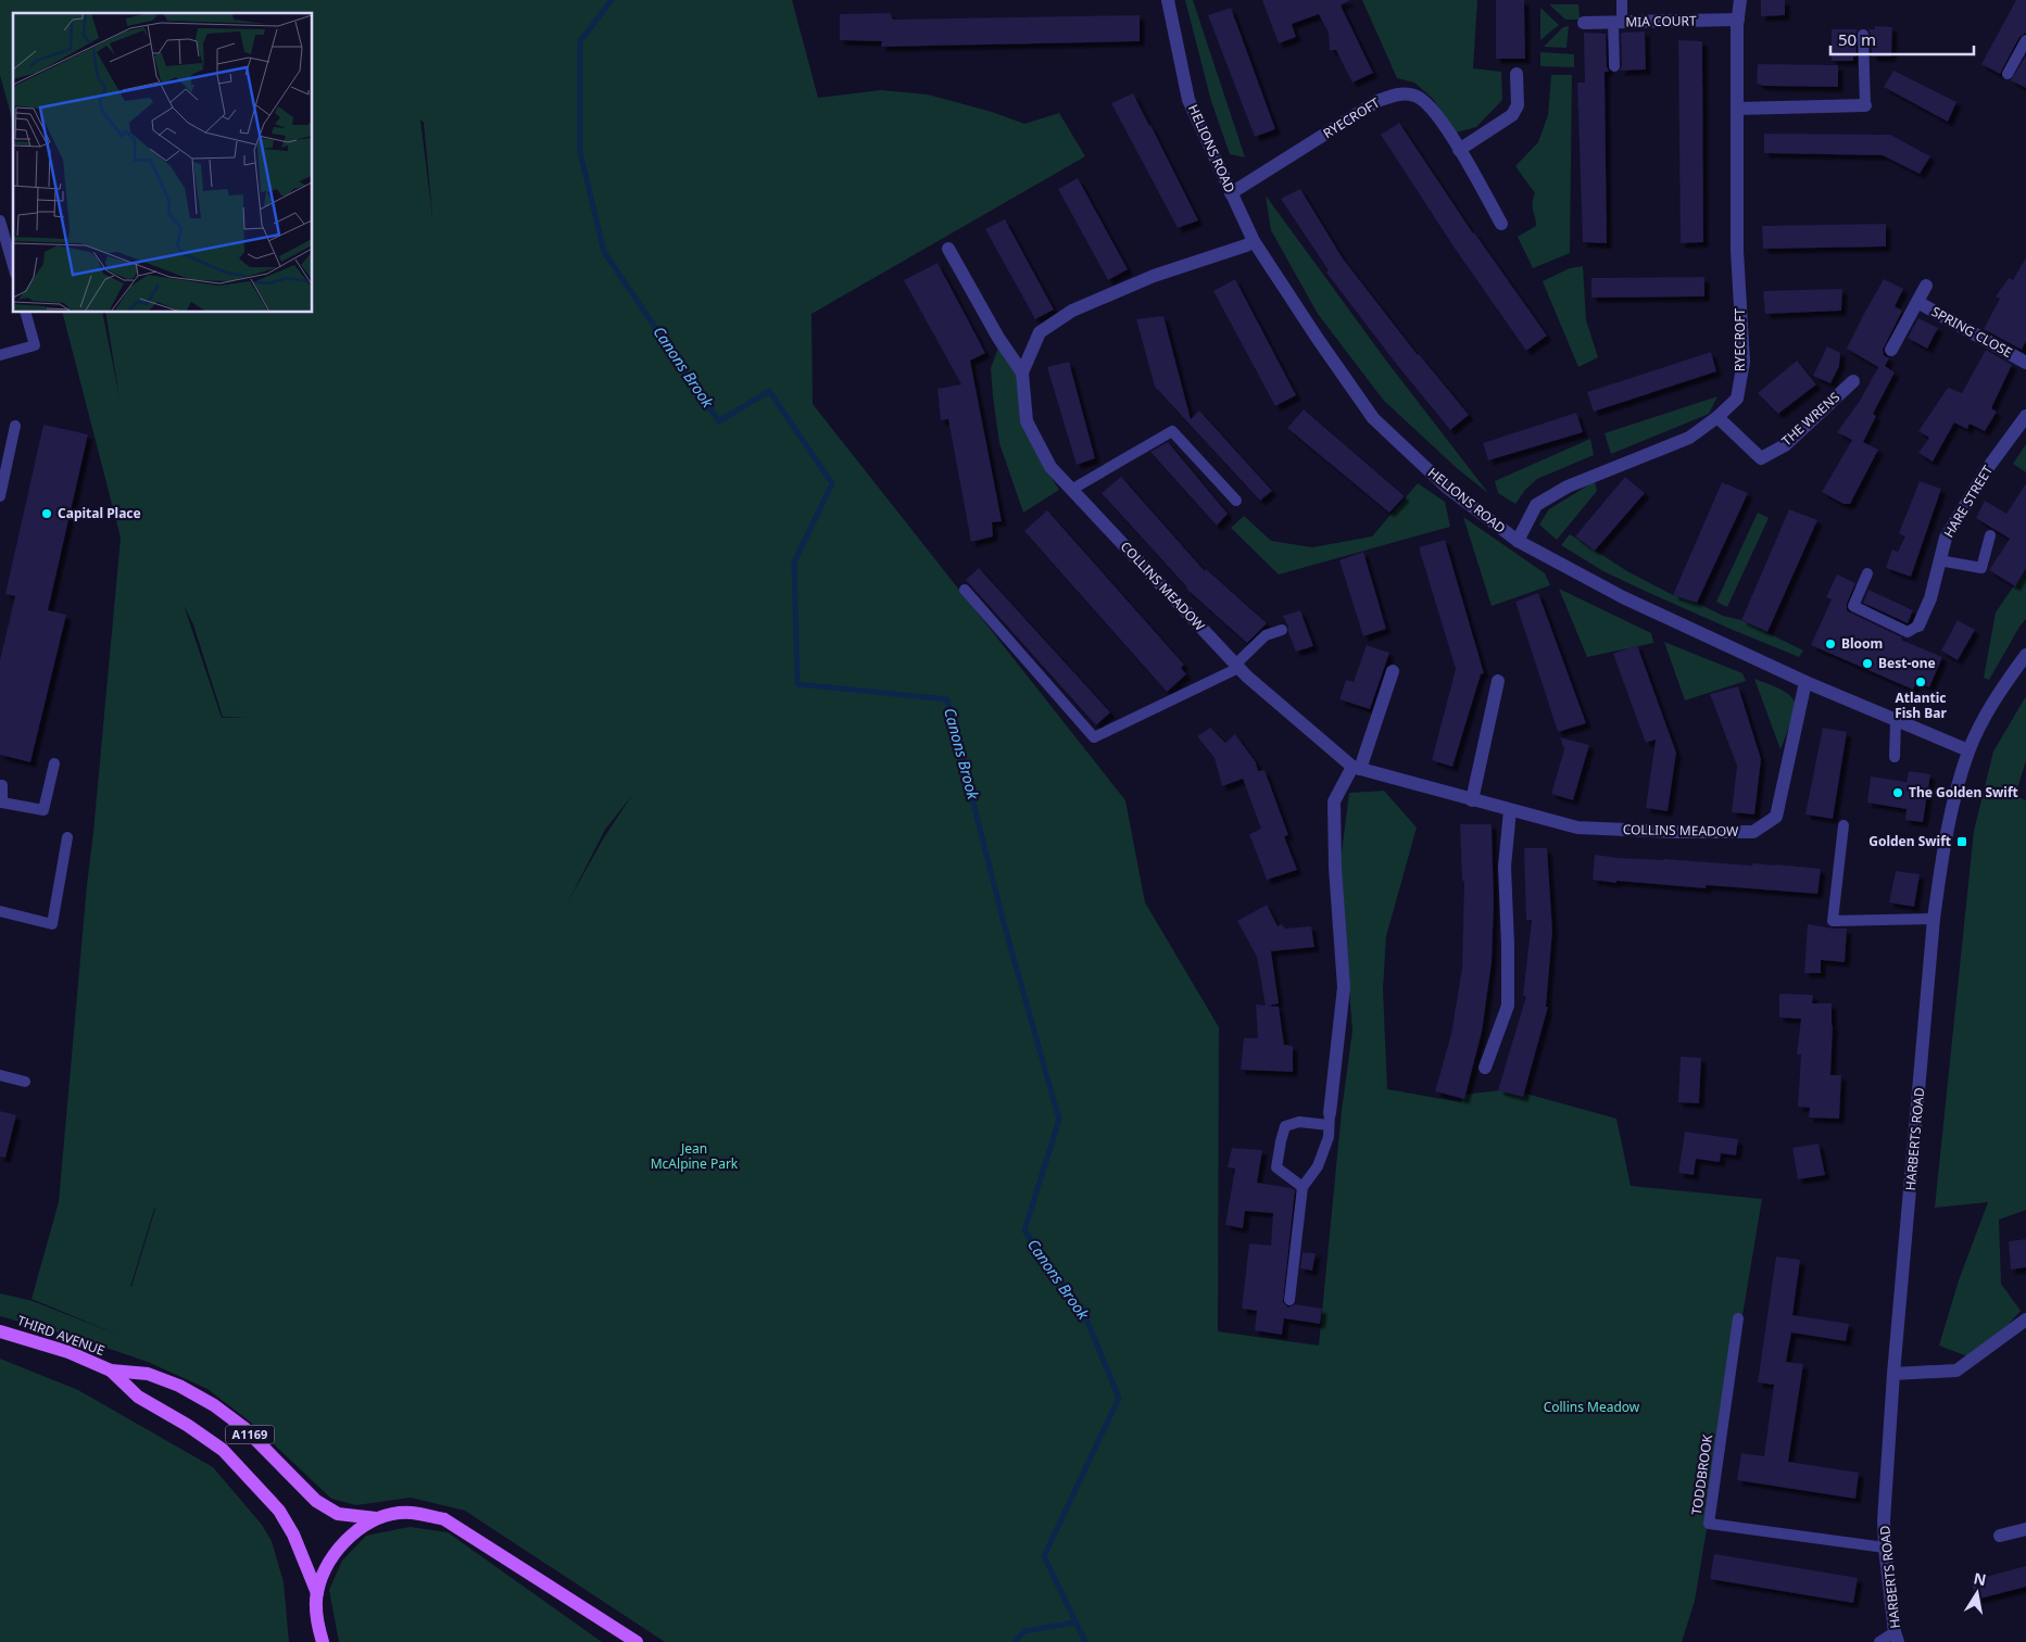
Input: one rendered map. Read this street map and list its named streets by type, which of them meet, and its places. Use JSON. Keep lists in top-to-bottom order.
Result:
{
  "streets": {
    "main road": ["THIRD AVENUE", "A1169"],
    "street": [
      "MIA COURT",
      "RYECROFT",
      "HELIONS ROAD",
      "SPRING CLOSE",
      "THE WRENS",
      "HARE STREET",
      "COLLINS MEADOW",
      "HARBERTS ROAD"
    ],
    "lane": ["TODDBROOK"]
  },
  "crossings": [
    ["MIA COURT", "RYECROFT"],
    ["RYECROFT", "HELIONS ROAD"],
    ["RYECROFT", "THE WRENS"],
    ["HELIONS ROAD", "COLLINS MEADOW"],
    ["HELIONS ROAD", "HARBERTS ROAD"],
    ["HARBERTS ROAD", "TODDBROOK"]
  ],
  "water": ["Canons Brook"],
  "parks": ["Jean McAlpine Park", "Collins Meadow"],
  "places": {
    "other": [
      "Capital Place",
      "Bloom",
      "Best-one",
      "Atlantic Fish Bar",
      "The Golden Swift"
    ],
    "transit": ["Golden Swift"]
  },
  "scale_bar": "50 m",
  "north": "top"
}
